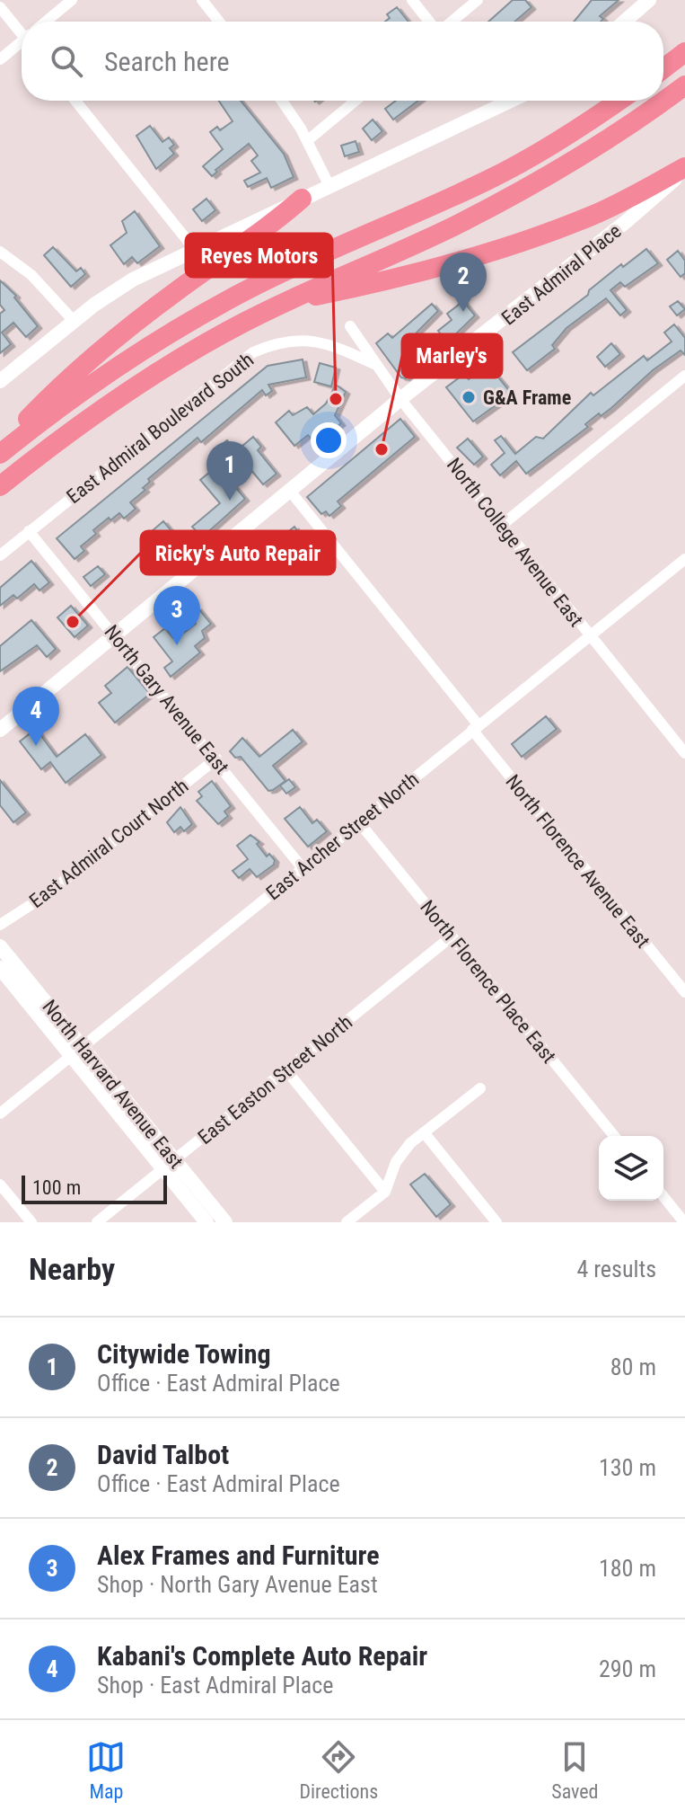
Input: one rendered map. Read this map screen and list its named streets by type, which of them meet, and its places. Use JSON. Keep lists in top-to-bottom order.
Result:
{
  "streets": {
    "main road": ["East Admiral Place", "North Harvard Avenue East"],
    "street": [
      "East Admiral Boulevard South",
      "North College Avenue East",
      "North Gary Avenue East",
      "East Archer Street North",
      "East Admiral Court North",
      "North Florence Avenue East",
      "North Florence Place East",
      "East Easton Street North"
    ]
  },
  "crossings": [
    ["East Admiral Place", "North College Avenue East"],
    ["East Admiral Place", "North Gary Avenue East"],
    ["East Admiral Place", "North Florence Avenue East"],
    ["East Admiral Boulevard South", "North College Avenue East"],
    ["East Admiral Boulevard South", "North Gary Avenue East"],
    ["North College Avenue East", "East Archer Street North"],
    ["North Gary Avenue East", "East Archer Street North"],
    ["North Gary Avenue East", "East Admiral Court North"],
    ["East Archer Street North", "North Florence Avenue East"],
    ["East Archer Street North", "North Florence Place East"],
    ["East Archer Street North", "North Harvard Avenue East"],
    ["North Florence Place East", "East Easton Street North"],
    ["East Easton Street North", "North Harvard Avenue East"]
  ],
  "places": [
    "G&A Frame",
    "Reyes Motors",
    "Marley's",
    "Ricky's Auto Repair"
  ],
  "scale_bar": "100 m",
  "page": {
    "search": "Search here",
    "pins": [
      "2",
      "1",
      "3",
      "4"
    ],
    "scale": "100 m",
    "heading": ["Nearby", "4 results"],
    "list": [
      {
        "mark": "1",
        "name": "Citywide Towing",
        "note": "Office · East Admiral Place",
        "value": "80 m"
      },
      {
        "mark": "2",
        "name": "David Talbot",
        "note": "Office · East Admiral Place",
        "value": "130 m"
      },
      {
        "mark": "3",
        "name": "Alex Frames and Furniture",
        "note": "Shop · North Gary Avenue East",
        "value": "180 m"
      },
      {
        "mark": "4",
        "name": "Kabani's Complete Auto Repair",
        "note": "Shop · East Admiral Place",
        "value": "290 m"
      }
    ],
    "nav": ["Map", "Directions", "Saved"]
  }
}
